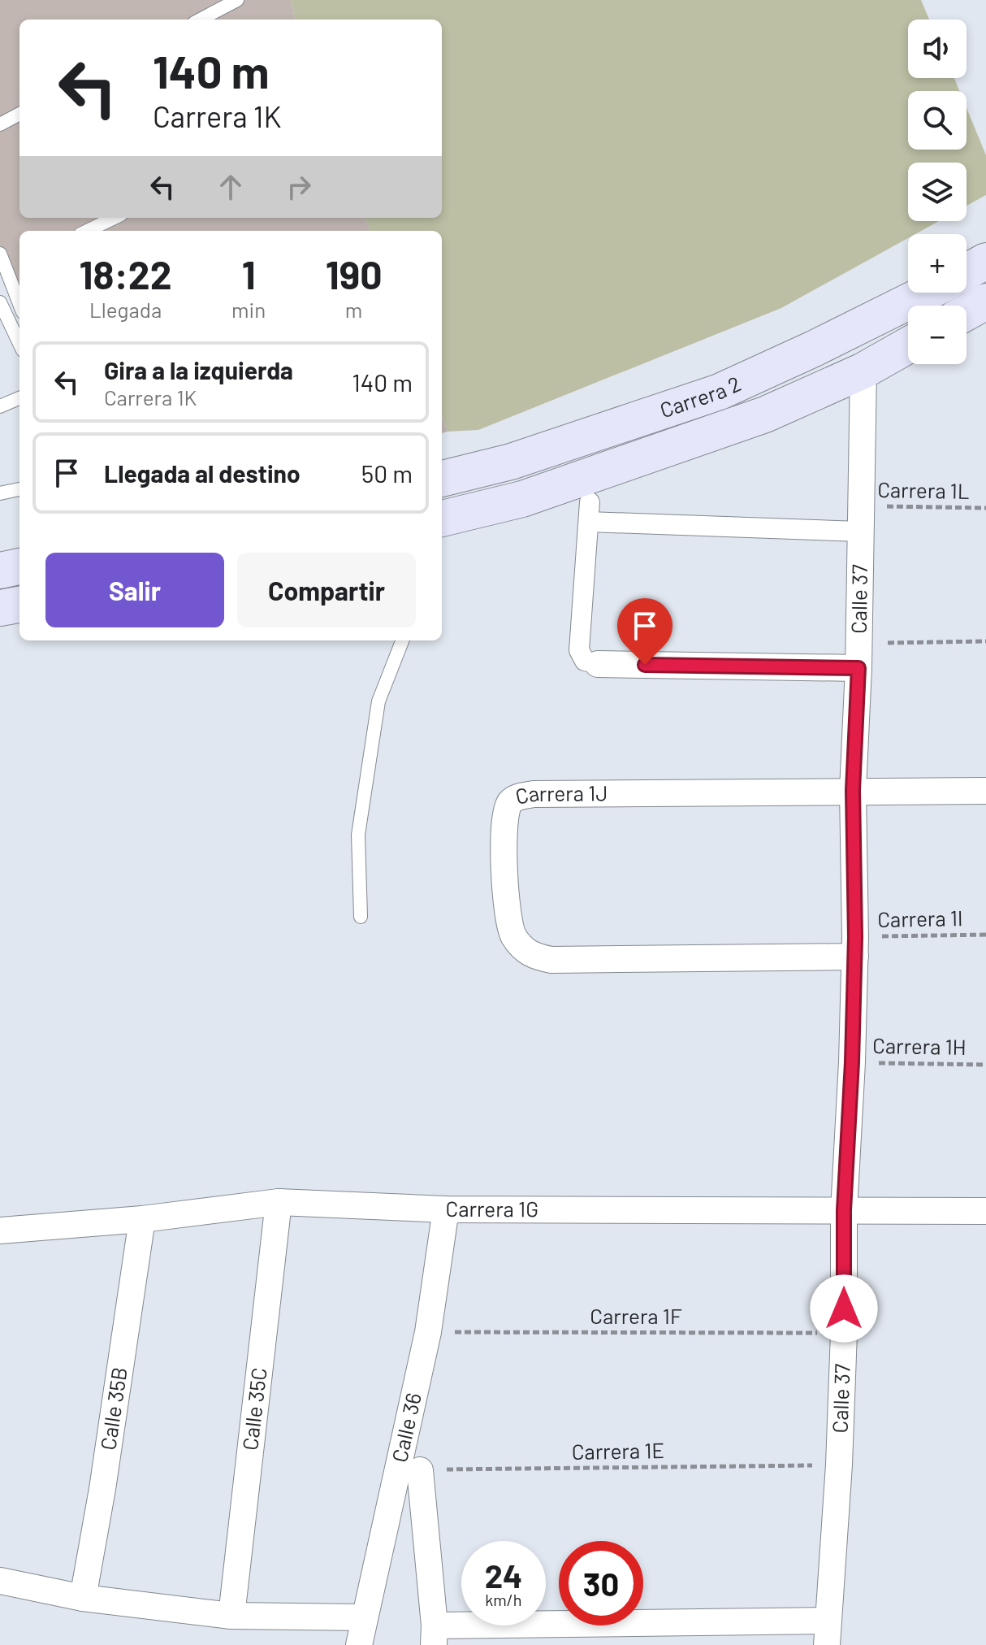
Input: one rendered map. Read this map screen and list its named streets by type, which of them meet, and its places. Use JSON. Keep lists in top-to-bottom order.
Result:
{
  "streets": {
    "main road": ["Carrera 2"],
    "street": [
      "Calle 37",
      "Carrera 1J",
      "Carrera 1G",
      "Calle 35B",
      "Calle 35C",
      "Calle 36"
    ],
    "path": [
      "Carrera 1L",
      "Carrera 1I",
      "Carrera 1H",
      "Carrera 1F",
      "Carrera 1E"
    ]
  },
  "crossings": [
    ["Carrera 2", "Calle 37"],
    ["Carrera 1L", "Calle 37"],
    ["Calle 37", "Carrera 1J"],
    ["Calle 37", "Carrera 1I"],
    ["Calle 37", "Carrera 1H"],
    ["Calle 37", "Carrera 1G"],
    ["Calle 37", "Carrera 1F"],
    ["Calle 37", "Carrera 1E"],
    ["Carrera 1J", "Carrera 1I"],
    ["Carrera 1G", "Calle 35B"],
    ["Carrera 1G", "Calle 35C"],
    ["Carrera 1G", "Calle 36"],
    ["Carrera 1F", "Calle 36"]
  ],
  "page": {
    "map_buttons": ["+", "−"],
    "turn": ["140 m", "Carrera 1K"],
    "eta": [
      "18:22",
      "Llegada",
      "1",
      "min",
      "190",
      "m"
    ],
    "list": [
      {
        "name": "Gira a la izquierda",
        "note": "Carrera 1K",
        "value": "140 m"
      },
      {
        "name": "Llegada al destino",
        "value": "50 m"
      }
    ],
    "buttons": ["Salir", "Compartir"],
    "speed": "24 km/h",
    "limit": "30"
  }
}
